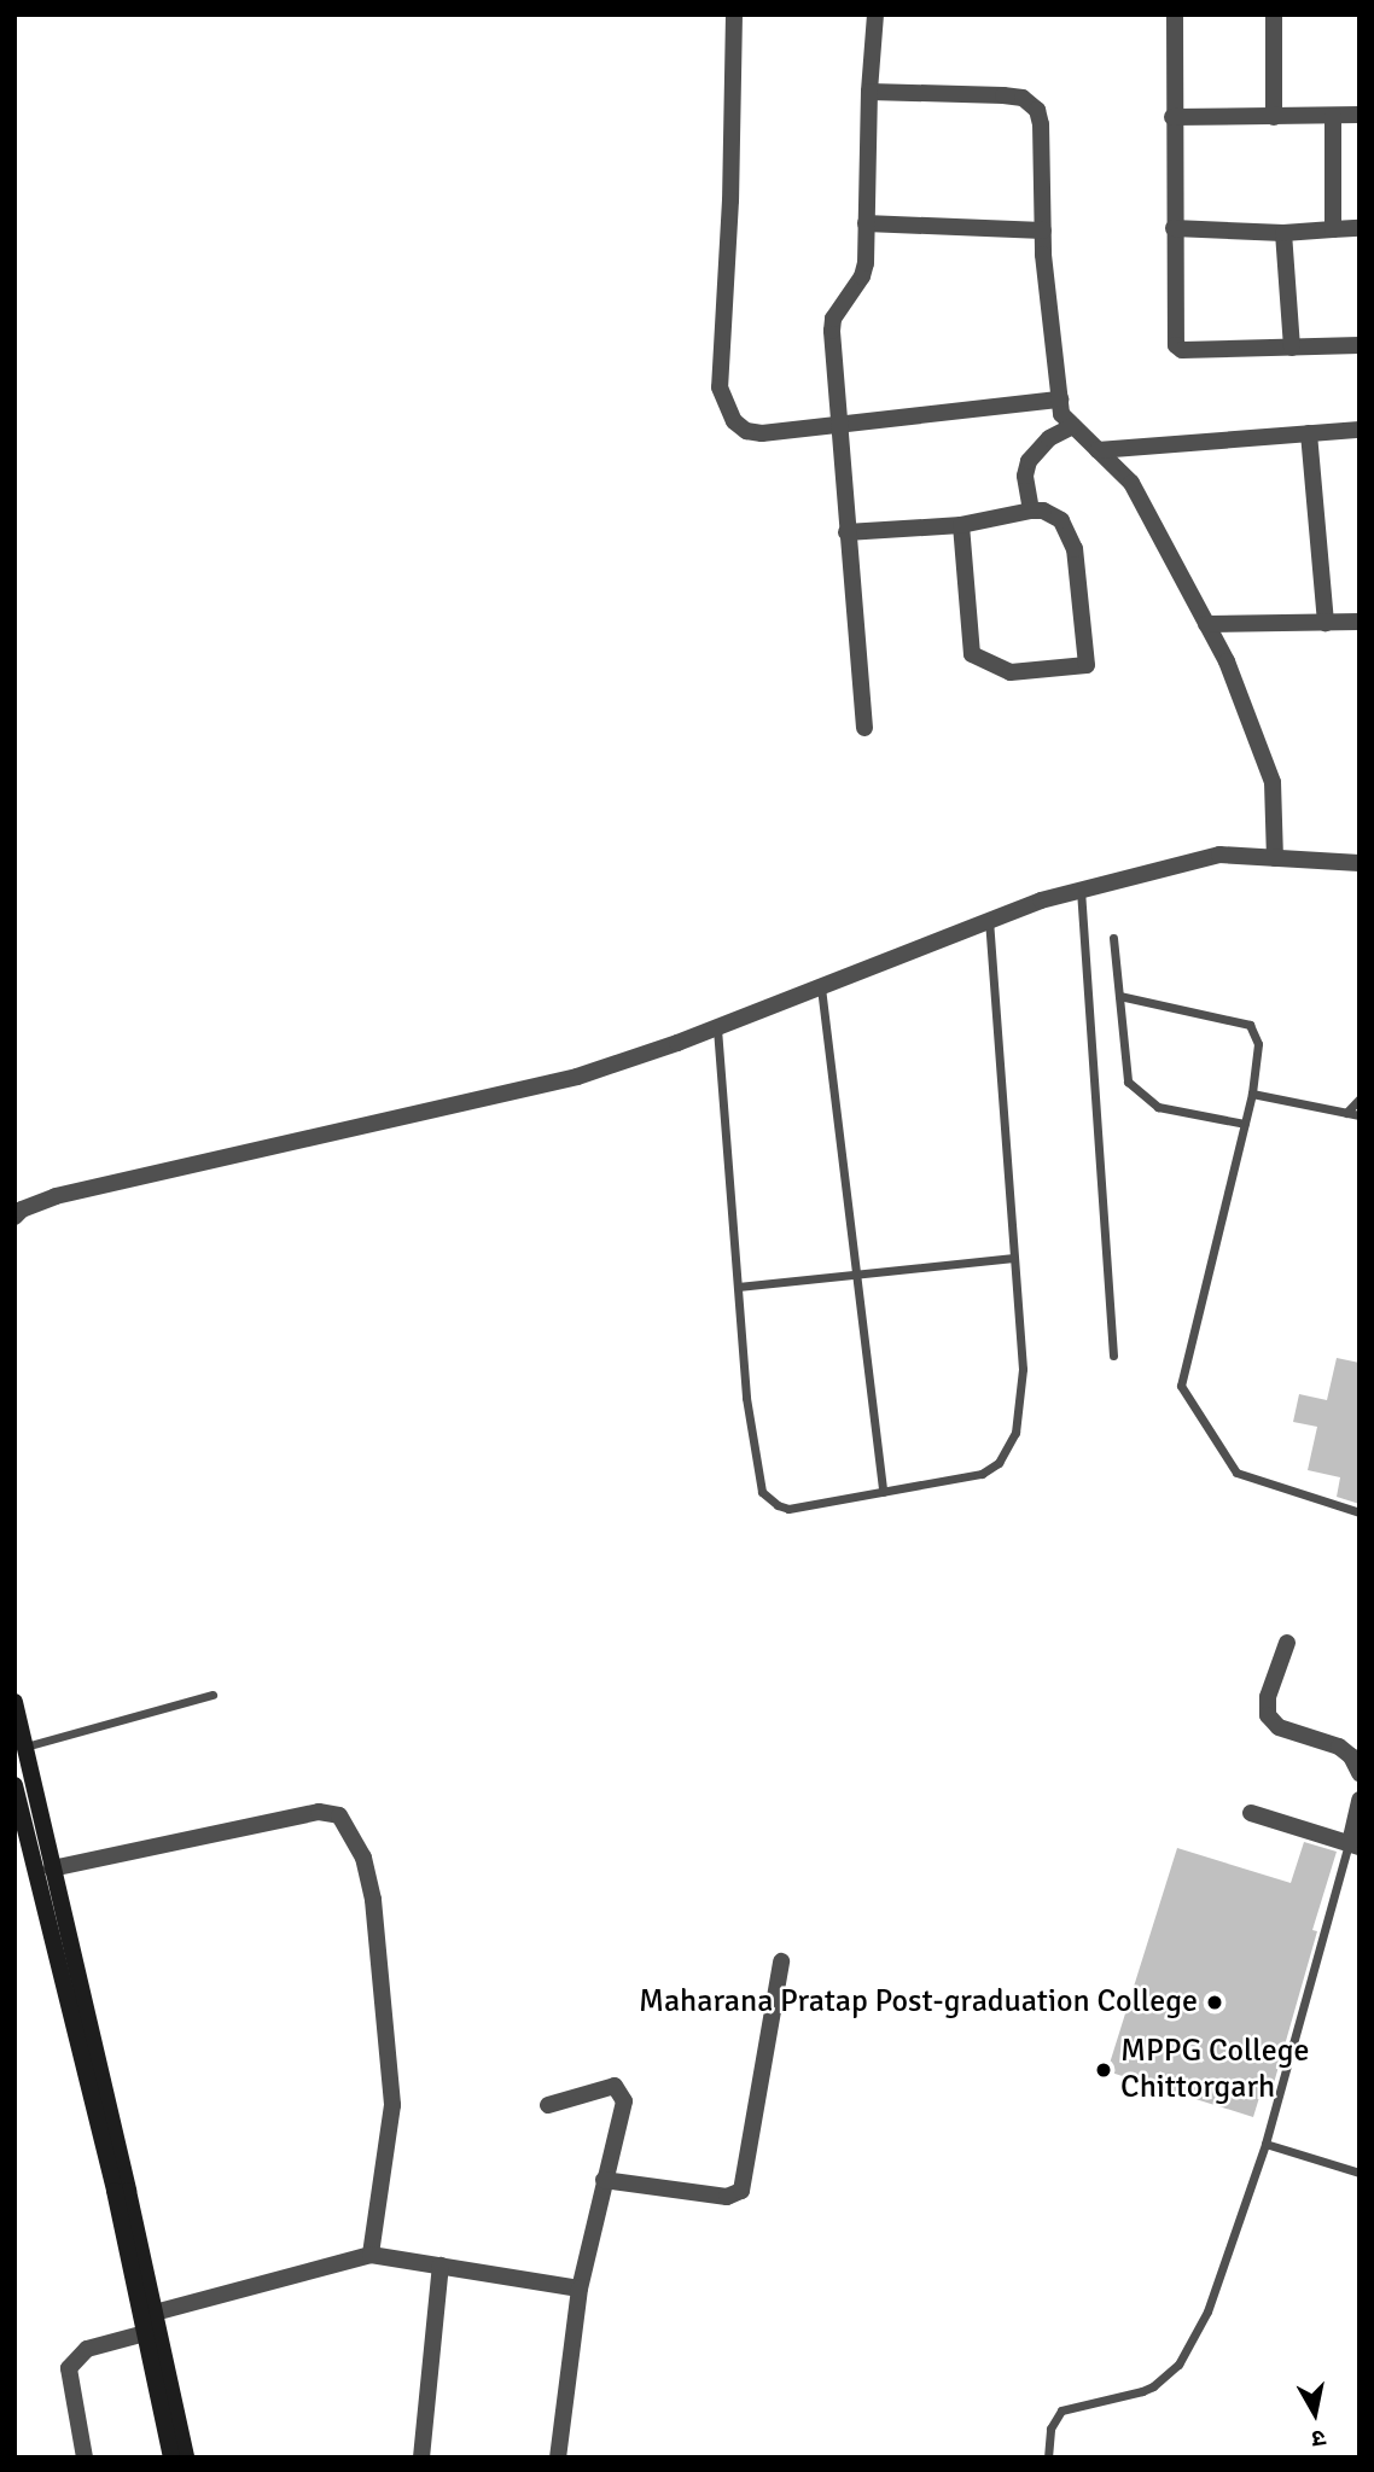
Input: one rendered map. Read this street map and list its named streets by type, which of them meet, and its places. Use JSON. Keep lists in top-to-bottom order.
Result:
{
  "places": ["Maharana Pratap Post-graduation College", "MPPG College Chittorgarh"],
  "north": "bottom"
}
